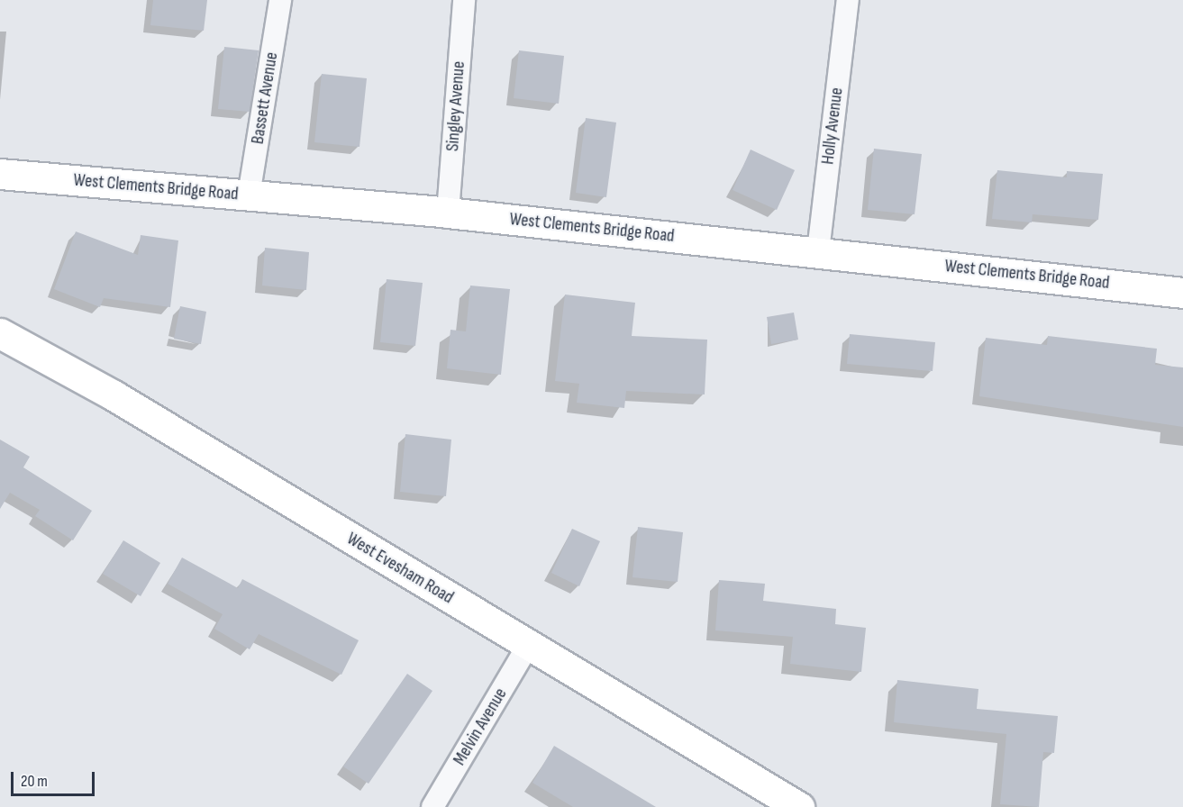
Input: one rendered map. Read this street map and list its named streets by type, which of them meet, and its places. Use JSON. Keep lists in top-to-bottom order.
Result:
{
  "streets": {
    "main road": ["West Clements Bridge Road", "West Evesham Road"],
    "street": [
      "Bassett Avenue",
      "Singley Avenue",
      "Holly Avenue",
      "Melvin Avenue"
    ]
  },
  "crossings": [
    ["Bassett Avenue", "West Clements Bridge Road"],
    ["Singley Avenue", "West Clements Bridge Road"],
    ["Holly Avenue", "West Clements Bridge Road"],
    ["West Evesham Road", "Melvin Avenue"]
  ],
  "scale_bar": "20 m"
}
